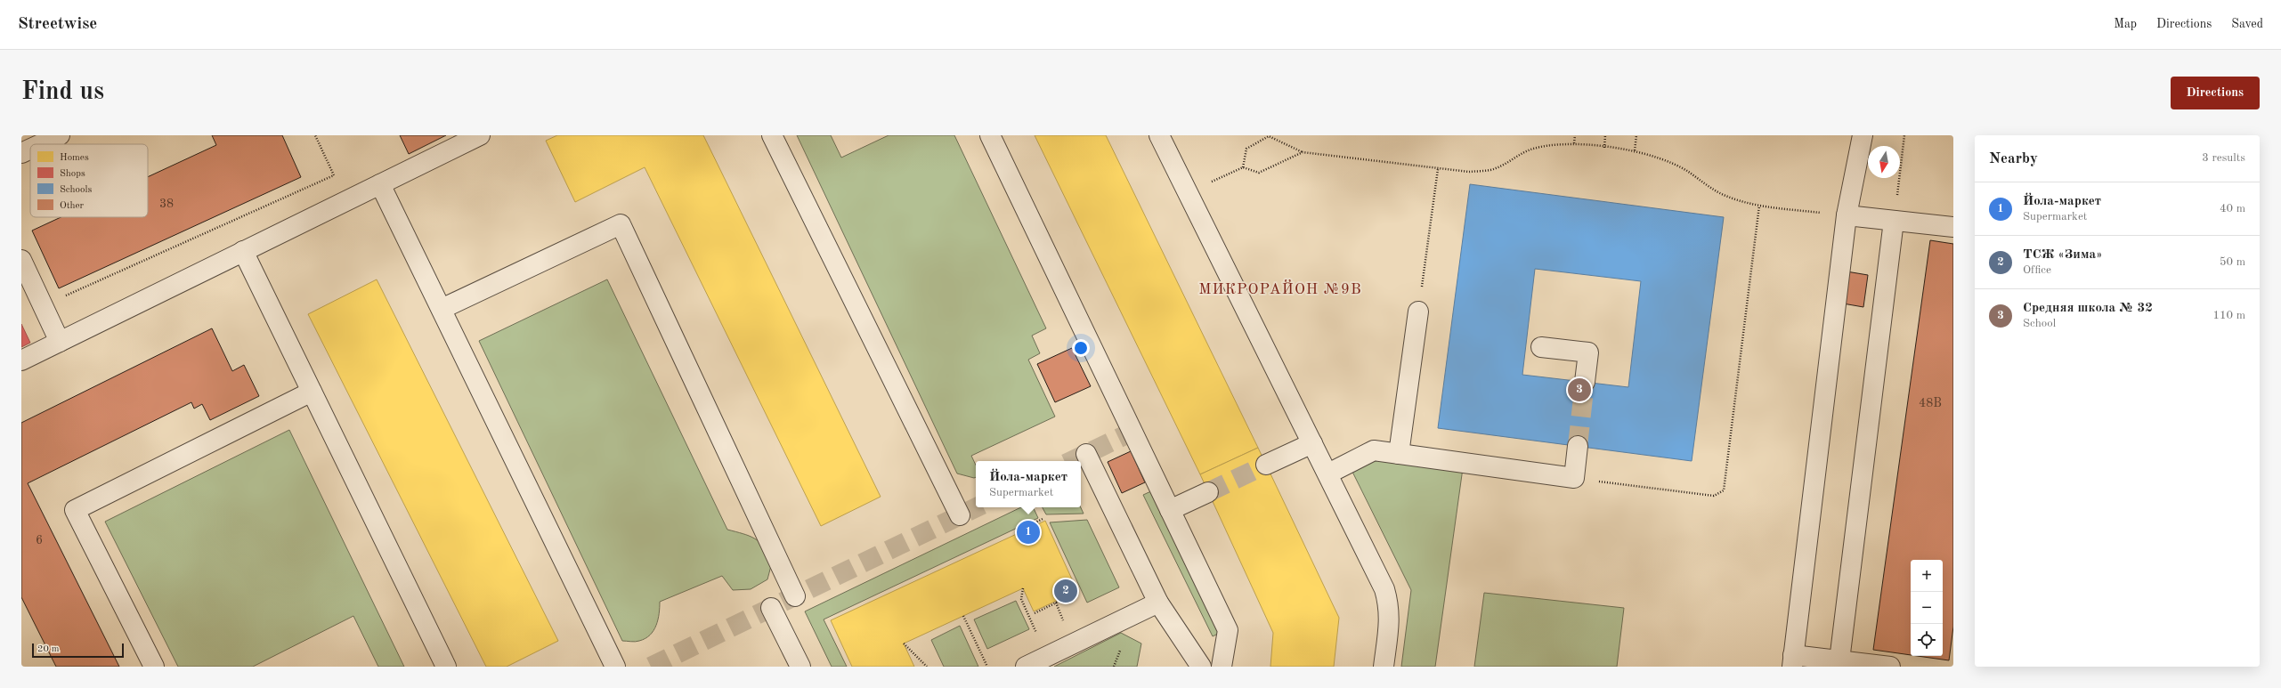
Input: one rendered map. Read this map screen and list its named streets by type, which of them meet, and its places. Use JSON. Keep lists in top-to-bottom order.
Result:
{
  "districts": ["МИКРОРАЙОН №9В"],
  "house_numbers": ["38", "48В", "6"],
  "legend": [
    "Homes",
    "Shops",
    "Schools",
    "Other"
  ],
  "scale_bar": "20 m",
  "north": "bottom",
  "page": {
    "header": "Streetwise",
    "nav": ["Map", "Directions", "Saved"],
    "buttons": "Directions",
    "title": "Find us",
    "heading": ["Nearby", "3 results"],
    "list": [
      {
        "mark": "1",
        "name": "Йола-маркет",
        "note": "Supermarket",
        "value": "40 m"
      },
      {
        "mark": "2",
        "name": "ТСЖ «Зима»",
        "note": "Office",
        "value": "50 m"
      },
      {
        "mark": "3",
        "name": "Средняя школа № 32",
        "note": "School",
        "value": "110 m"
      }
    ],
    "pins": ["3", "1", "2"],
    "popup": ["Йола-маркет", "Supermarket"],
    "map_buttons": ["+", "−"],
    "scale": "20 m"
  }
}
